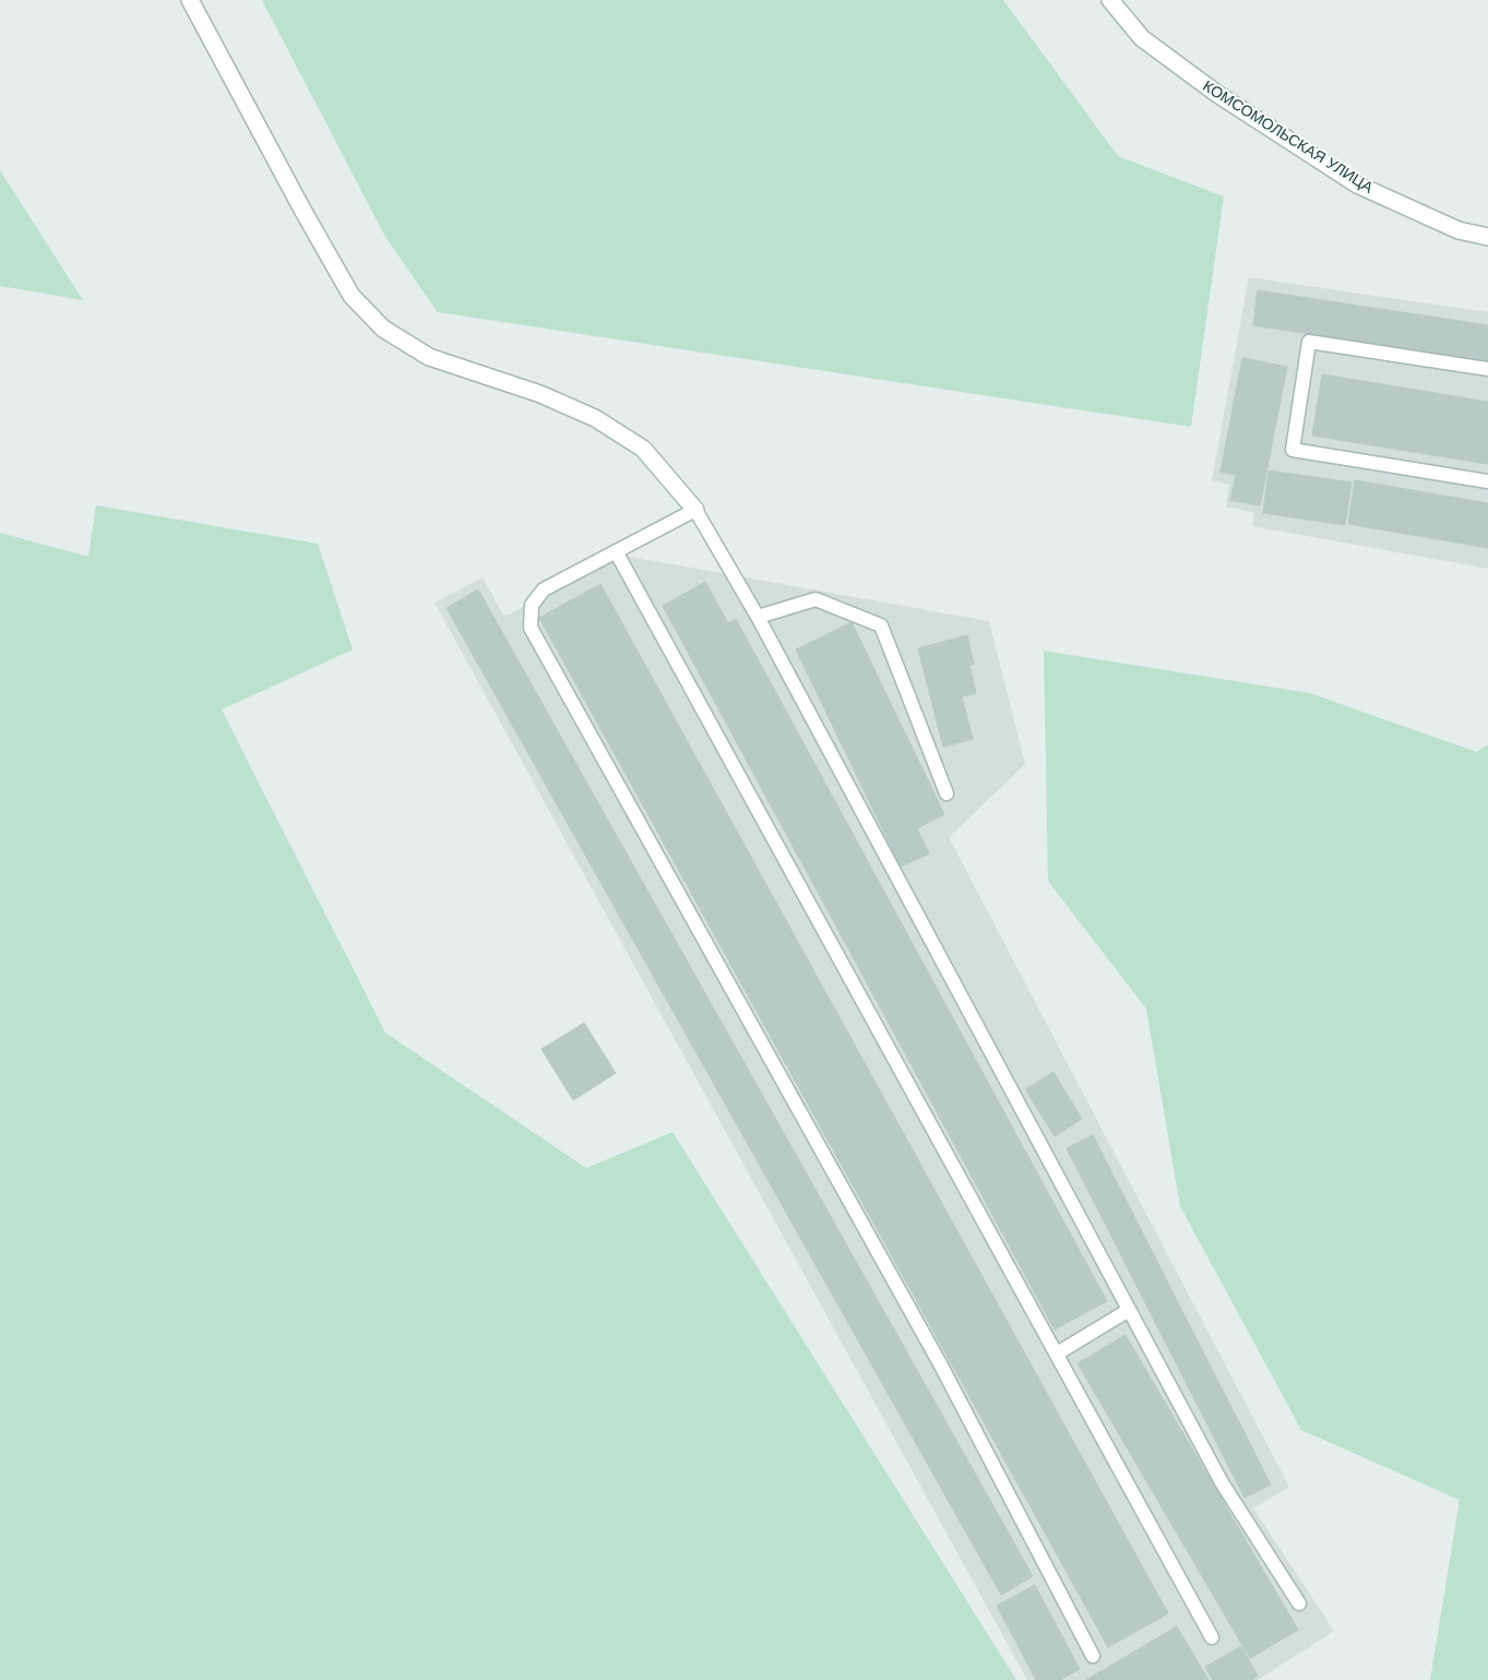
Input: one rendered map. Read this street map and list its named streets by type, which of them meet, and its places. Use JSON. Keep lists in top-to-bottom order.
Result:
{
  "streets": {
    "street": ["КОМСОМОЛЬСКАЯ УЛИЦА"]
  }
}
